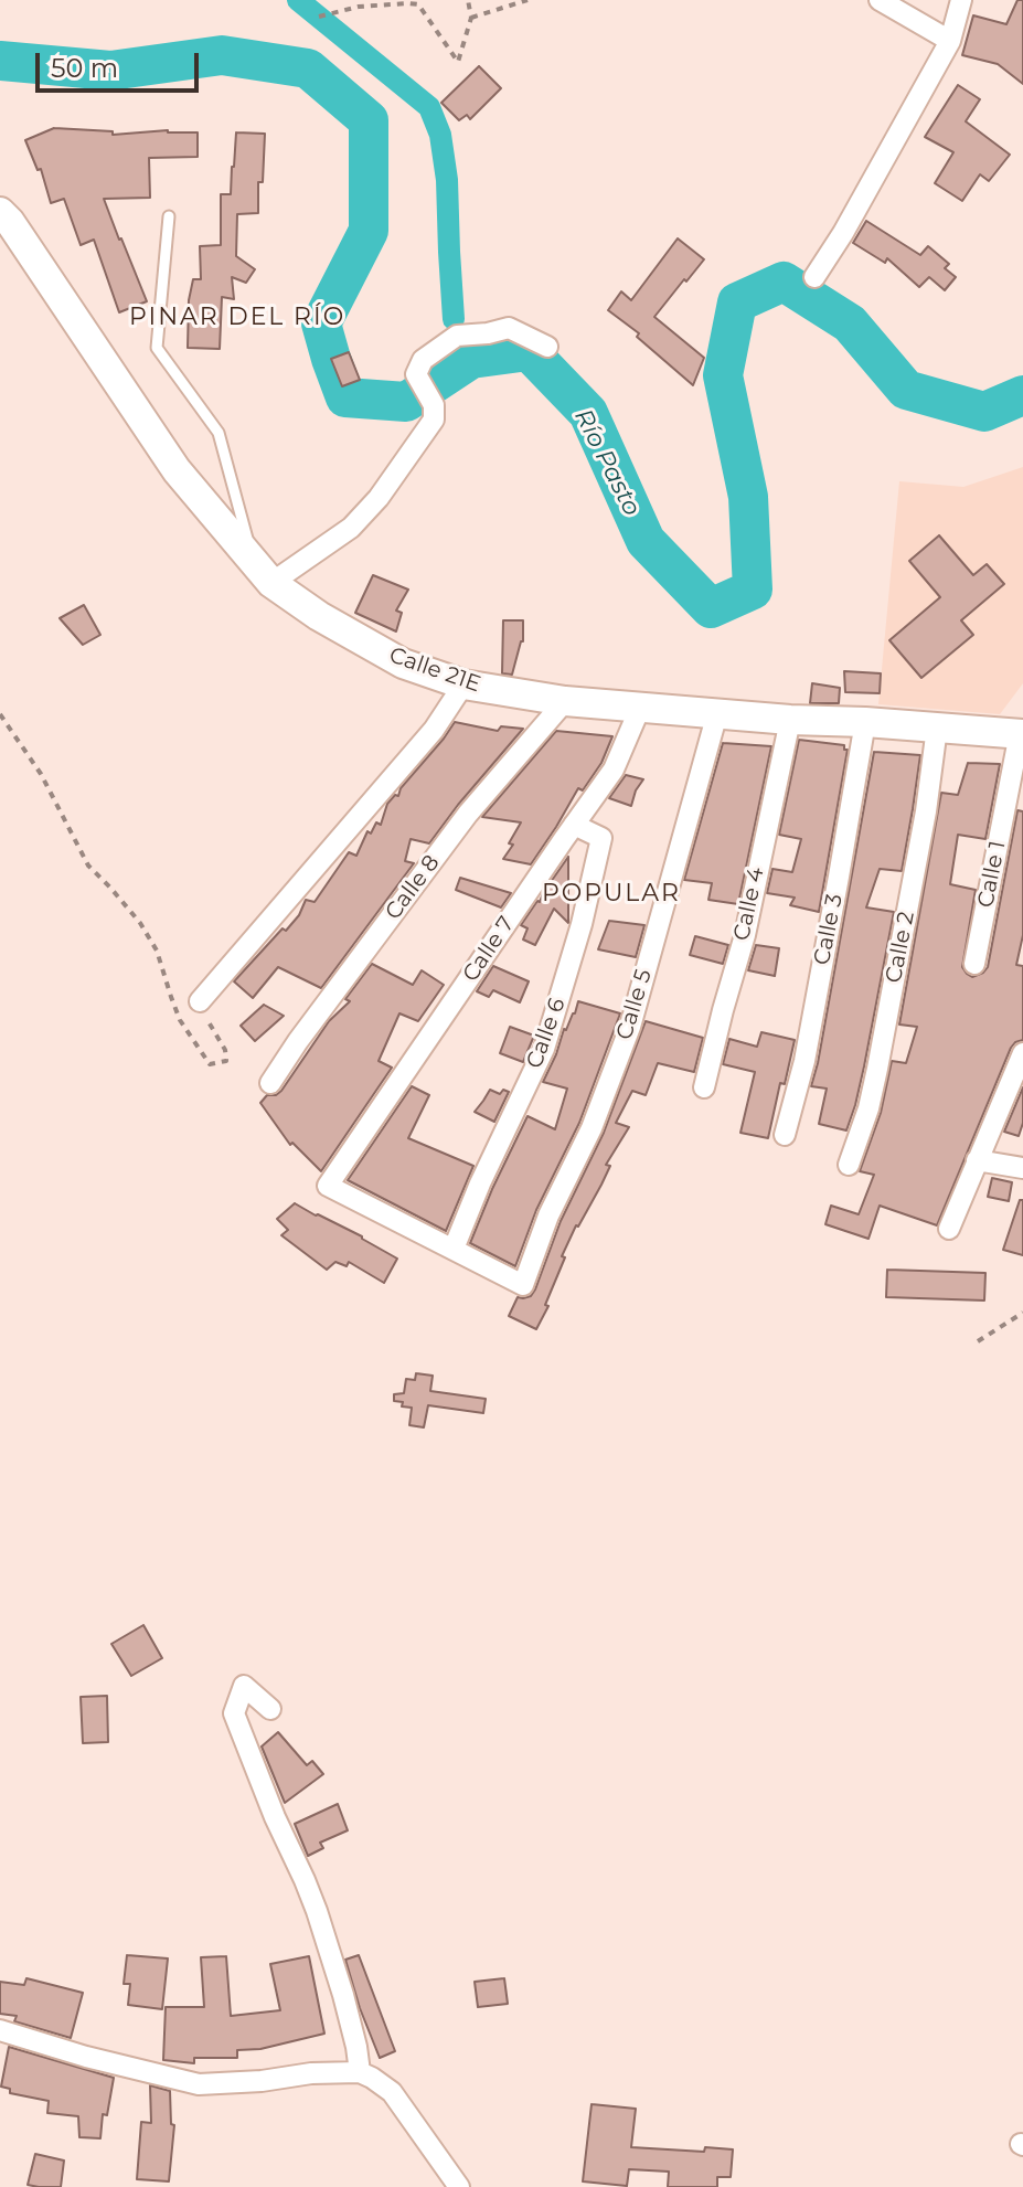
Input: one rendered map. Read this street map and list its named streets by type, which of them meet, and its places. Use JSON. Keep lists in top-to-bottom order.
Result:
{
  "streets": {
    "main road": ["Calle 21E"],
    "street": [
      "Calle 1",
      "Calle 8",
      "Calle 4",
      "Calle 3",
      "Calle 2",
      "Calle 7",
      "Calle 5",
      "Calle 6"
    ]
  },
  "crossings": [
    ["Calle 21E", "Calle 1"],
    ["Calle 21E", "Calle 8"],
    ["Calle 21E", "Calle 4"],
    ["Calle 21E", "Calle 3"],
    ["Calle 21E", "Calle 2"],
    ["Calle 21E", "Calle 7"],
    ["Calle 21E", "Calle 5"],
    ["Calle 7", "Calle 5"],
    ["Calle 7", "Calle 6"],
    ["Calle 5", "Calle 6"]
  ],
  "districts": ["PINAR DEL RÍO", "POPULAR"],
  "water": ["Río Pasto"],
  "scale_bar": "50 m"
}
